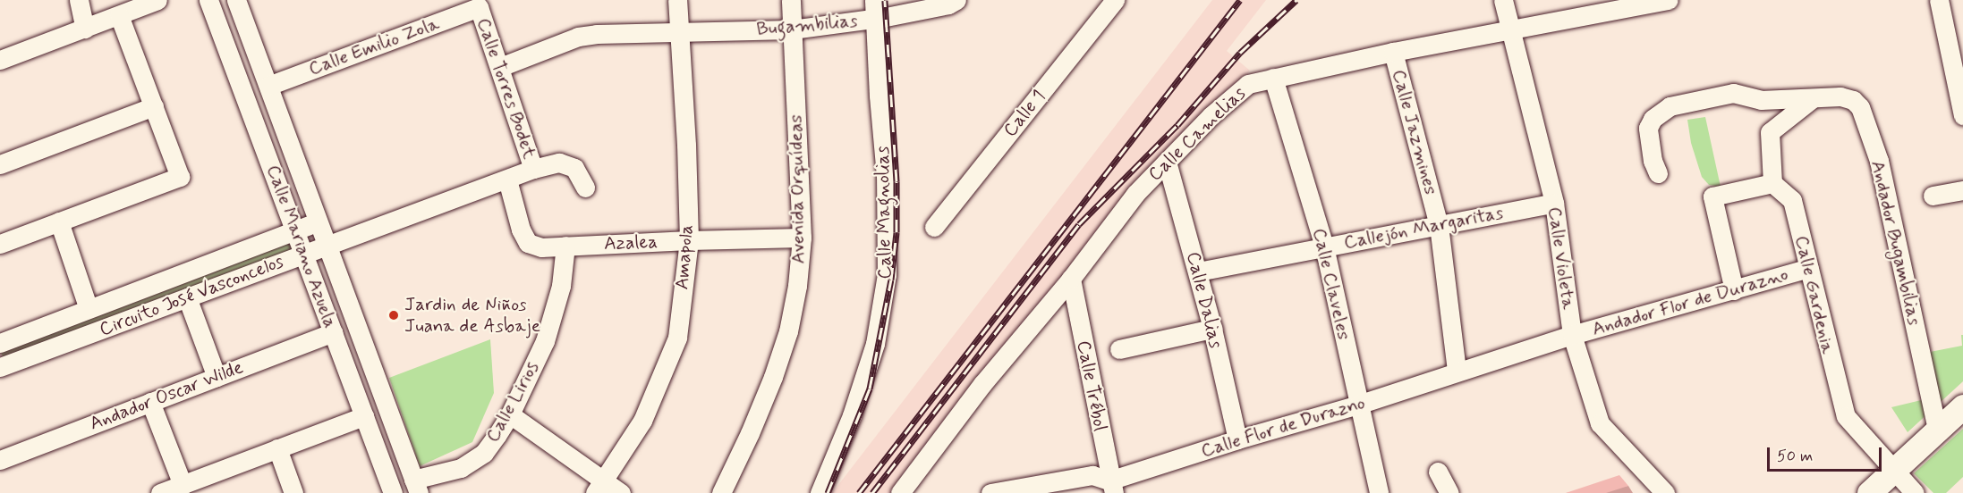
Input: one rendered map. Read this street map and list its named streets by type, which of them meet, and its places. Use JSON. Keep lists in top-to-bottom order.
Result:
{
  "streets": {
    "street": [
      "Bugambilias",
      "Calle Emilio Zola",
      "Calle Torres Bodet",
      "Calle 1",
      "Calle Jazmines",
      "Calle Camelias",
      "Avenida Orquídeas",
      "Calle Magnolias",
      "Callejón Margaritas",
      "Azalea",
      "Andador Bugambilias",
      "Calle Mariano Azuela",
      "Amapola",
      "Calle Violeta",
      "Calle Claveles",
      "Calle Gardenia",
      "Circuito José Vasconcelos",
      "Calle Dalias",
      "Andador Flor de Durazno",
      "Calle Trébol",
      "Andador Oscar Wilde",
      "Calle Lirios",
      "Calle Flor de Durazno"
    ]
  },
  "crossings": [
    ["Bugambilias", "Calle Torres Bodet"],
    ["Bugambilias", "Avenida Orquídeas"],
    ["Bugambilias", "Calle Magnolias"],
    ["Bugambilias", "Amapola"],
    ["Calle Emilio Zola", "Calle Torres Bodet"],
    ["Calle Emilio Zola", "Calle Mariano Azuela"],
    ["Calle Torres Bodet", "Circuito José Vasconcelos"],
    ["Calle Jazmines", "Calle Camelias"],
    ["Calle Jazmines", "Callejón Margaritas"],
    ["Calle Jazmines", "Calle Flor de Durazno"],
    ["Calle Camelias", "Calle Violeta"],
    ["Calle Camelias", "Calle Claveles"],
    ["Calle Camelias", "Calle Dalias"],
    ["Calle Camelias", "Calle Trébol"],
    ["Avenida Orquídeas", "Azalea"],
    ["Callejón Margaritas", "Calle Violeta"],
    ["Callejón Margaritas", "Calle Claveles"],
    ["Callejón Margaritas", "Calle Dalias"],
    ["Azalea", "Amapola"],
    ["Azalea", "Circuito José Vasconcelos"],
    ["Azalea", "Calle Lirios"],
    ["Calle Mariano Azuela", "Circuito José Vasconcelos"],
    ["Calle Mariano Azuela", "Andador Oscar Wilde"],
    ["Calle Mariano Azuela", "Calle Lirios"],
    ["Calle Violeta", "Andador Flor de Durazno"],
    ["Calle Violeta", "Calle Flor de Durazno"],
    ["Calle Claveles", "Calle Flor de Durazno"],
    ["Calle Gardenia", "Andador Flor de Durazno"],
    ["Calle Dalias", "Calle Flor de Durazno"],
    ["Andador Flor de Durazno", "Calle Flor de Durazno"],
    ["Calle Trébol", "Calle Flor de Durazno"]
  ],
  "places": ["Jardin de Niños Juana de Asbaje"],
  "scale_bar": "50 m"
}
